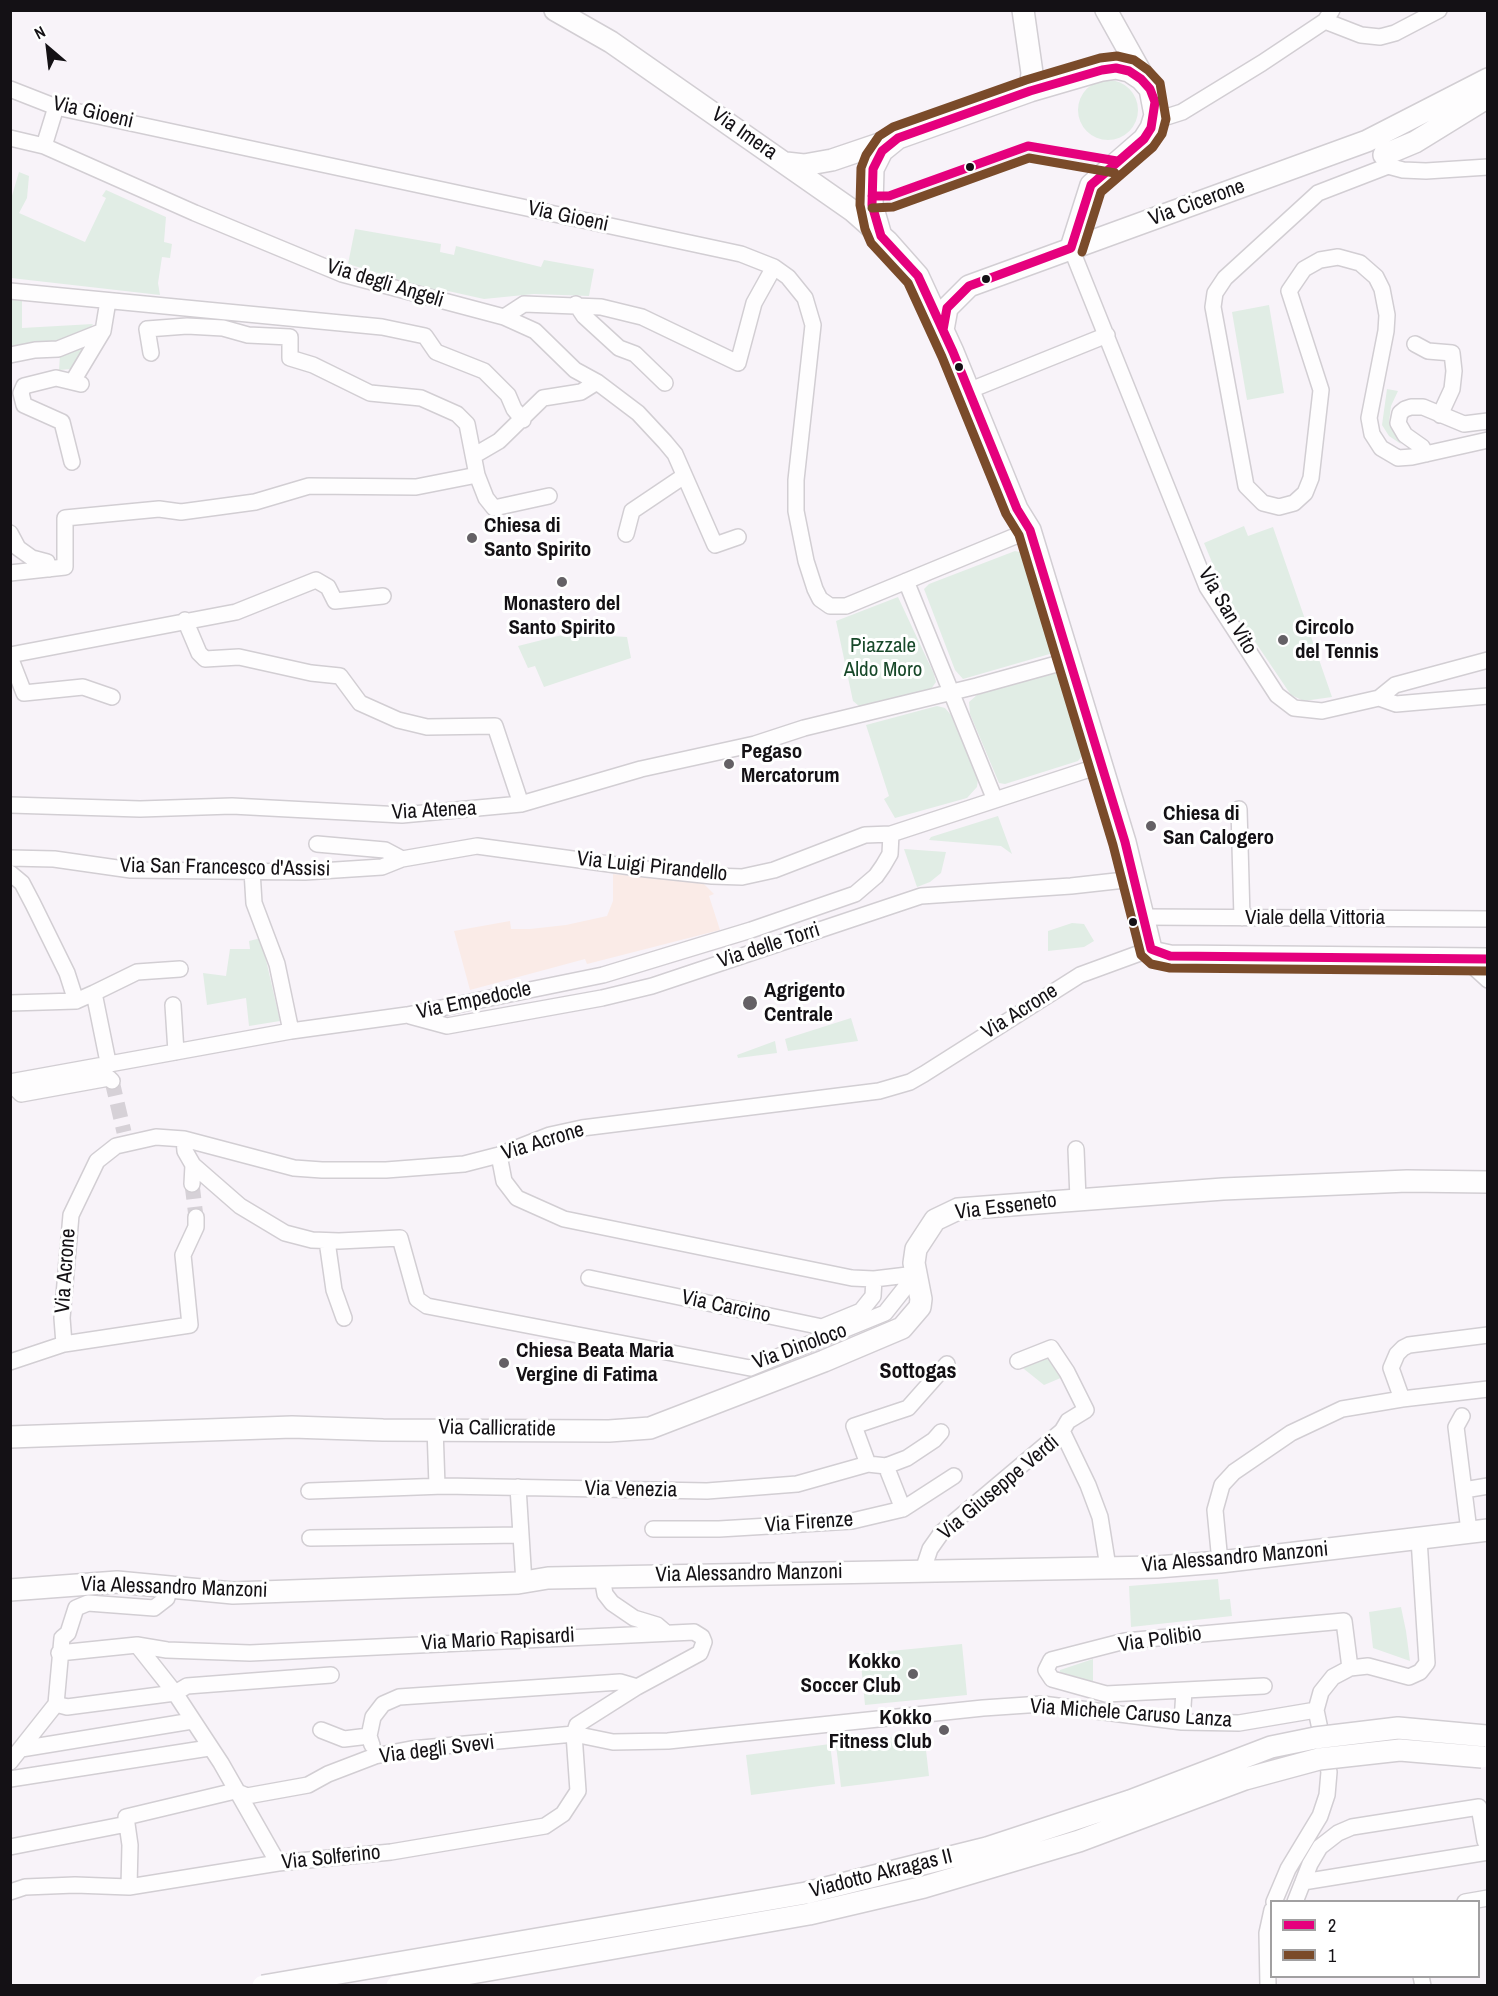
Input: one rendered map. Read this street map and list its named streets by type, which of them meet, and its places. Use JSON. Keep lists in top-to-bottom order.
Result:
{
  "streets": {
    "main road": [
      "Via Imera",
      "Via Cicerone",
      "Via Esseneto",
      "Via Callicratide",
      "Via Alessandro Manzoni",
      "Viadotto Akragas II"
    ],
    "street": [
      "Via Gioeni",
      "Via degli Angeli",
      "Via San Vito",
      "Via Atenea",
      "Via Luigi Pirandello",
      "Via San Francesco d'Assisi",
      "Viale della Vittoria",
      "Via delle Torri",
      "Via Empedocle",
      "Via Acrone",
      "Via Carcino",
      "Via Dinoloco",
      "Via Giuseppe Verdi",
      "Via Venezia",
      "Via Firenze",
      "Via Mario Rapisardi",
      "Via Polibio",
      "Via Michele Caruso Lanza",
      "Via degli Svevi",
      "Via Solferino"
    ]
  },
  "crossings": [
    ["Via Cicerone", "Via San Vito"],
    ["Via Luigi Pirandello", "Via San Francesco d'Assisi"],
    ["Via Luigi Pirandello", "Via Empedocle"],
    ["Via delle Torri", "Via Empedocle"],
    ["Via Esseneto", "Via Dinoloco"],
    ["Via Esseneto", "Via Callicratide"],
    ["Via Dinoloco", "Via Callicratide"],
    ["Via Giuseppe Verdi", "Via Alessandro Manzoni"],
    ["Via Michele Caruso Lanza", "Via degli Svevi"],
    ["Via Michele Caruso Lanza", "Via Solferino"],
    ["Via degli Svevi", "Via Solferino"]
  ],
  "districts": ["Sottogas"],
  "parks": ["Piazzale Aldo Moro"],
  "places": [
    "Chiesa di Santo Spirito",
    "Monastero del Santo Spirito",
    "Circolo del Tennis",
    "Pegaso Mercatorum",
    "Chiesa di San Calogero",
    "Agrigento Centrale",
    "Chiesa Beata Maria Vergine di Fatima",
    "Kokko Soccer Club",
    "Kokko Fitness Club"
  ],
  "lines": ["transit line 1", "transit line 2"],
  "legend": ["2", "1"],
  "north": "top left"
}
